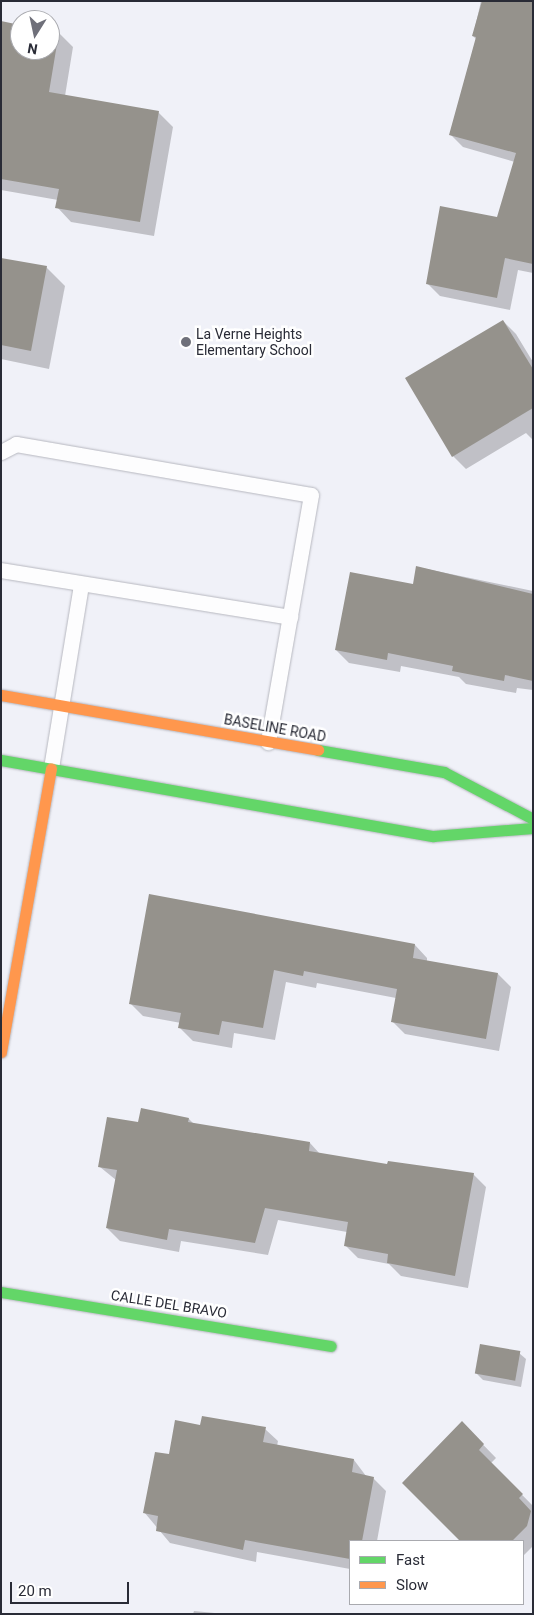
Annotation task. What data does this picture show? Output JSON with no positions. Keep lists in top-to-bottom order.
{
  "streets": {
    "main road": ["BASELINE ROAD", "CALLE DEL BRAVO"]
  },
  "places": ["La Verne Heights Elementary School"],
  "legend": ["Fast", "Slow"],
  "scale_bar": "20 m",
  "north": "bottom"
}
